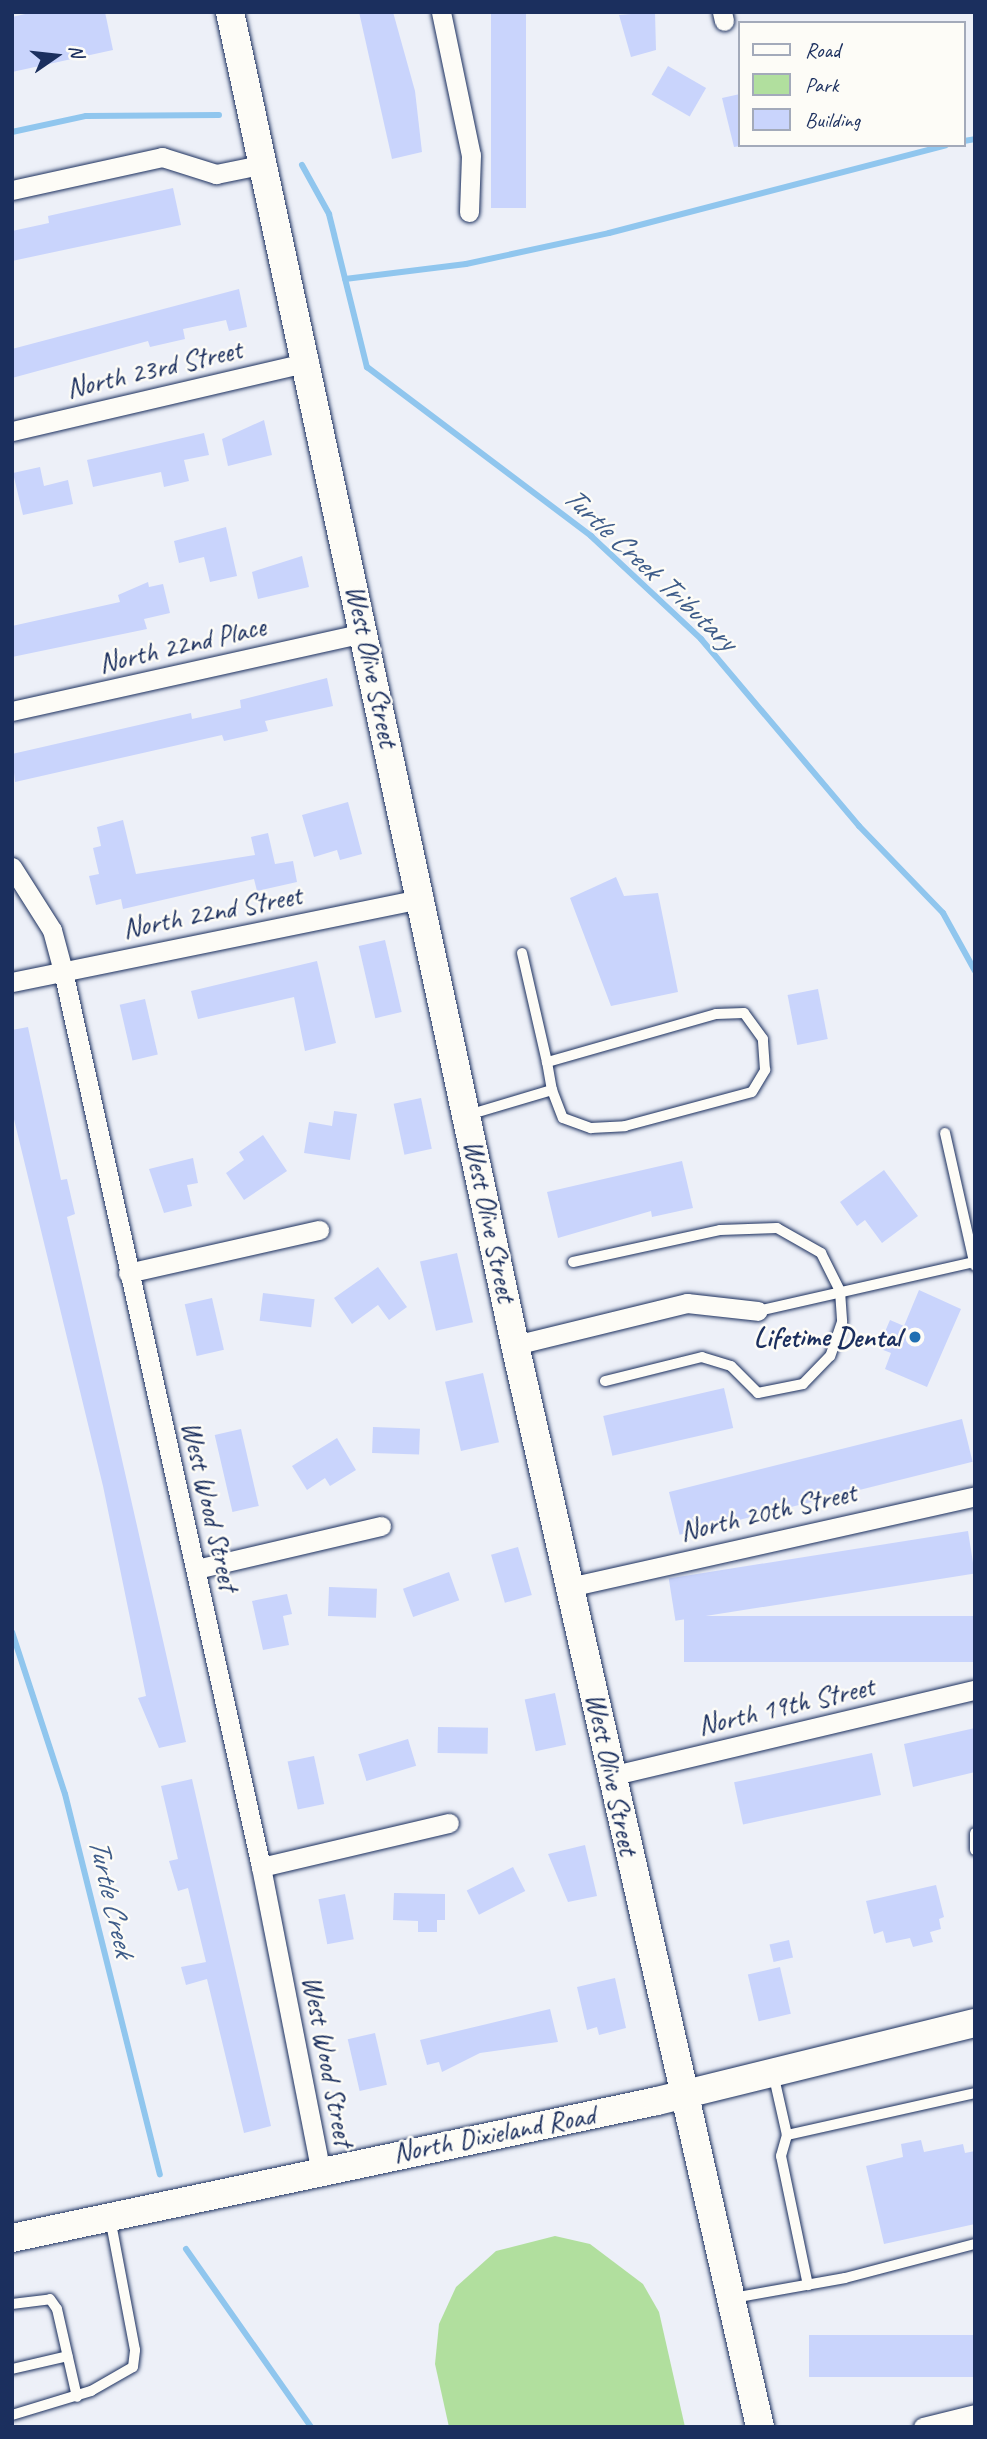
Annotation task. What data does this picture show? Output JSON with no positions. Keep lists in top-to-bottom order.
{
  "streets": {
    "main road": ["West Olive Street", "North Dixieland Road"],
    "street": [
      "North 23rd Street",
      "North 22nd Place",
      "North 22nd Street",
      "West Wood Street",
      "North 20th Street",
      "North 19th Street"
    ]
  },
  "crossings": [
    ["North 23rd Street", "West Olive Street"],
    ["North 22nd Place", "West Olive Street"],
    ["West Olive Street", "North 22nd Street"],
    ["West Olive Street", "North 20th Street"],
    ["West Olive Street", "North 19th Street"],
    ["West Olive Street", "North Dixieland Road"],
    ["North 22nd Street", "West Wood Street"],
    ["West Wood Street", "North Dixieland Road"]
  ],
  "water": ["Turtle Creek Tributary", "Turtle Creek"],
  "places": ["Lifetime Dental"],
  "legend": ["Road", "Park", "Building"],
  "north": "right"
}
